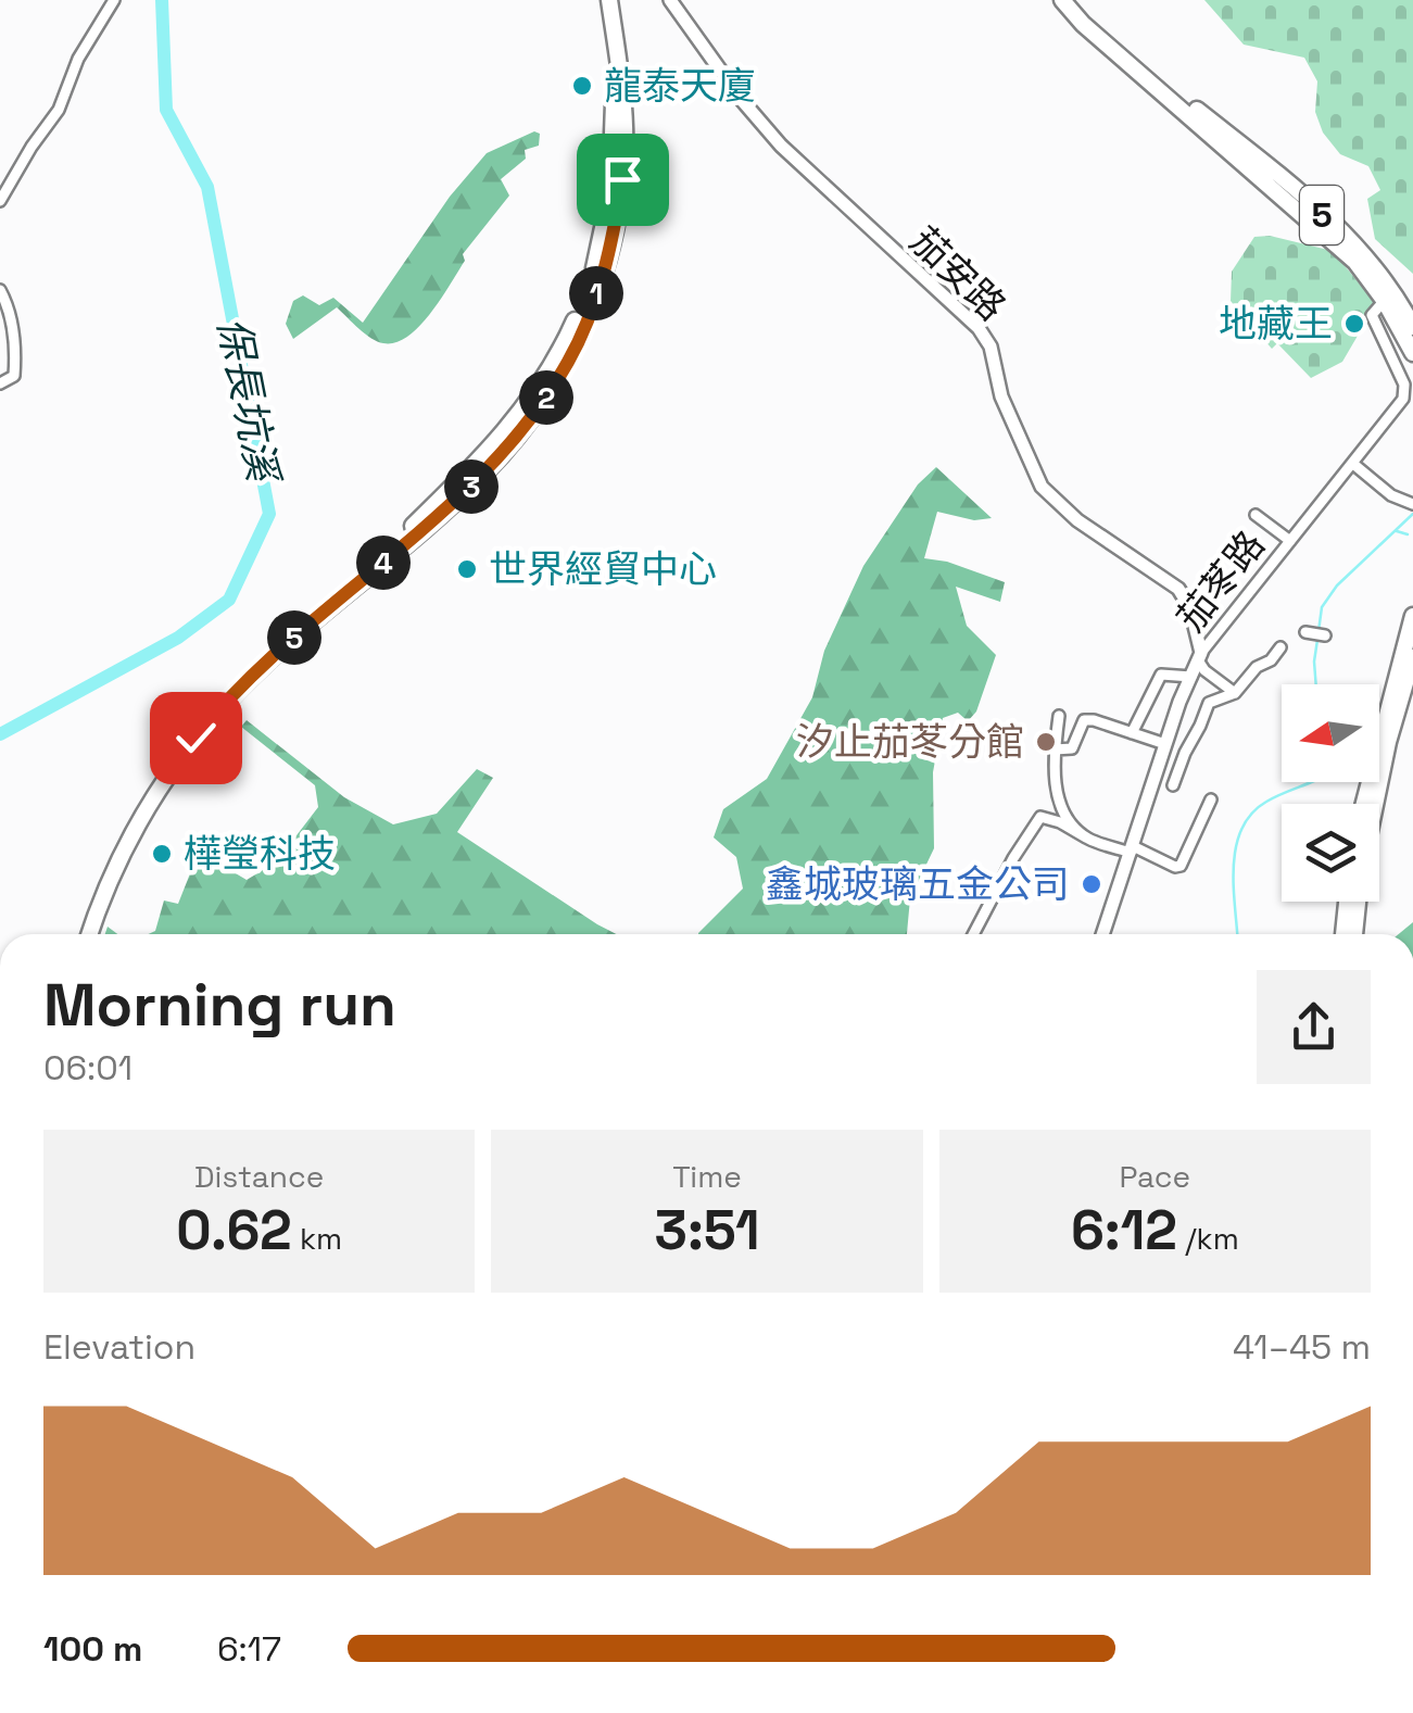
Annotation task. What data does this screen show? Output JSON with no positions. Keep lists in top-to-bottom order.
{
  "streets": {
    "main road": ["5"],
    "street": ["茄安路", "茄苳路"]
  },
  "crossings": [
    ["5", "茄苳路"],
    ["茄安路", "茄苳路"]
  ],
  "water": ["保長坑溪"],
  "places": [
    "龍泰天廈",
    "地藏王",
    "世界經貿中心",
    "汐止茄苳分館",
    "樺瑩科技",
    "鑫城玻璃五金公司"
  ],
  "north": "left",
  "page": {
    "pins": [
      "1",
      "2",
      "3",
      "4",
      "5"
    ],
    "heading": ["Morning run", "06:01"],
    "stats": [
      ["Distance", "0.62 km"],
      ["Time", "3:51"],
      ["Pace", "6:12 /km"]
    ],
    "chart": ["Elevation", "41–45 m"],
    "list": [
      {
        "name": "100 m",
        "note": "6:17"
      }
    ]
  }
}
